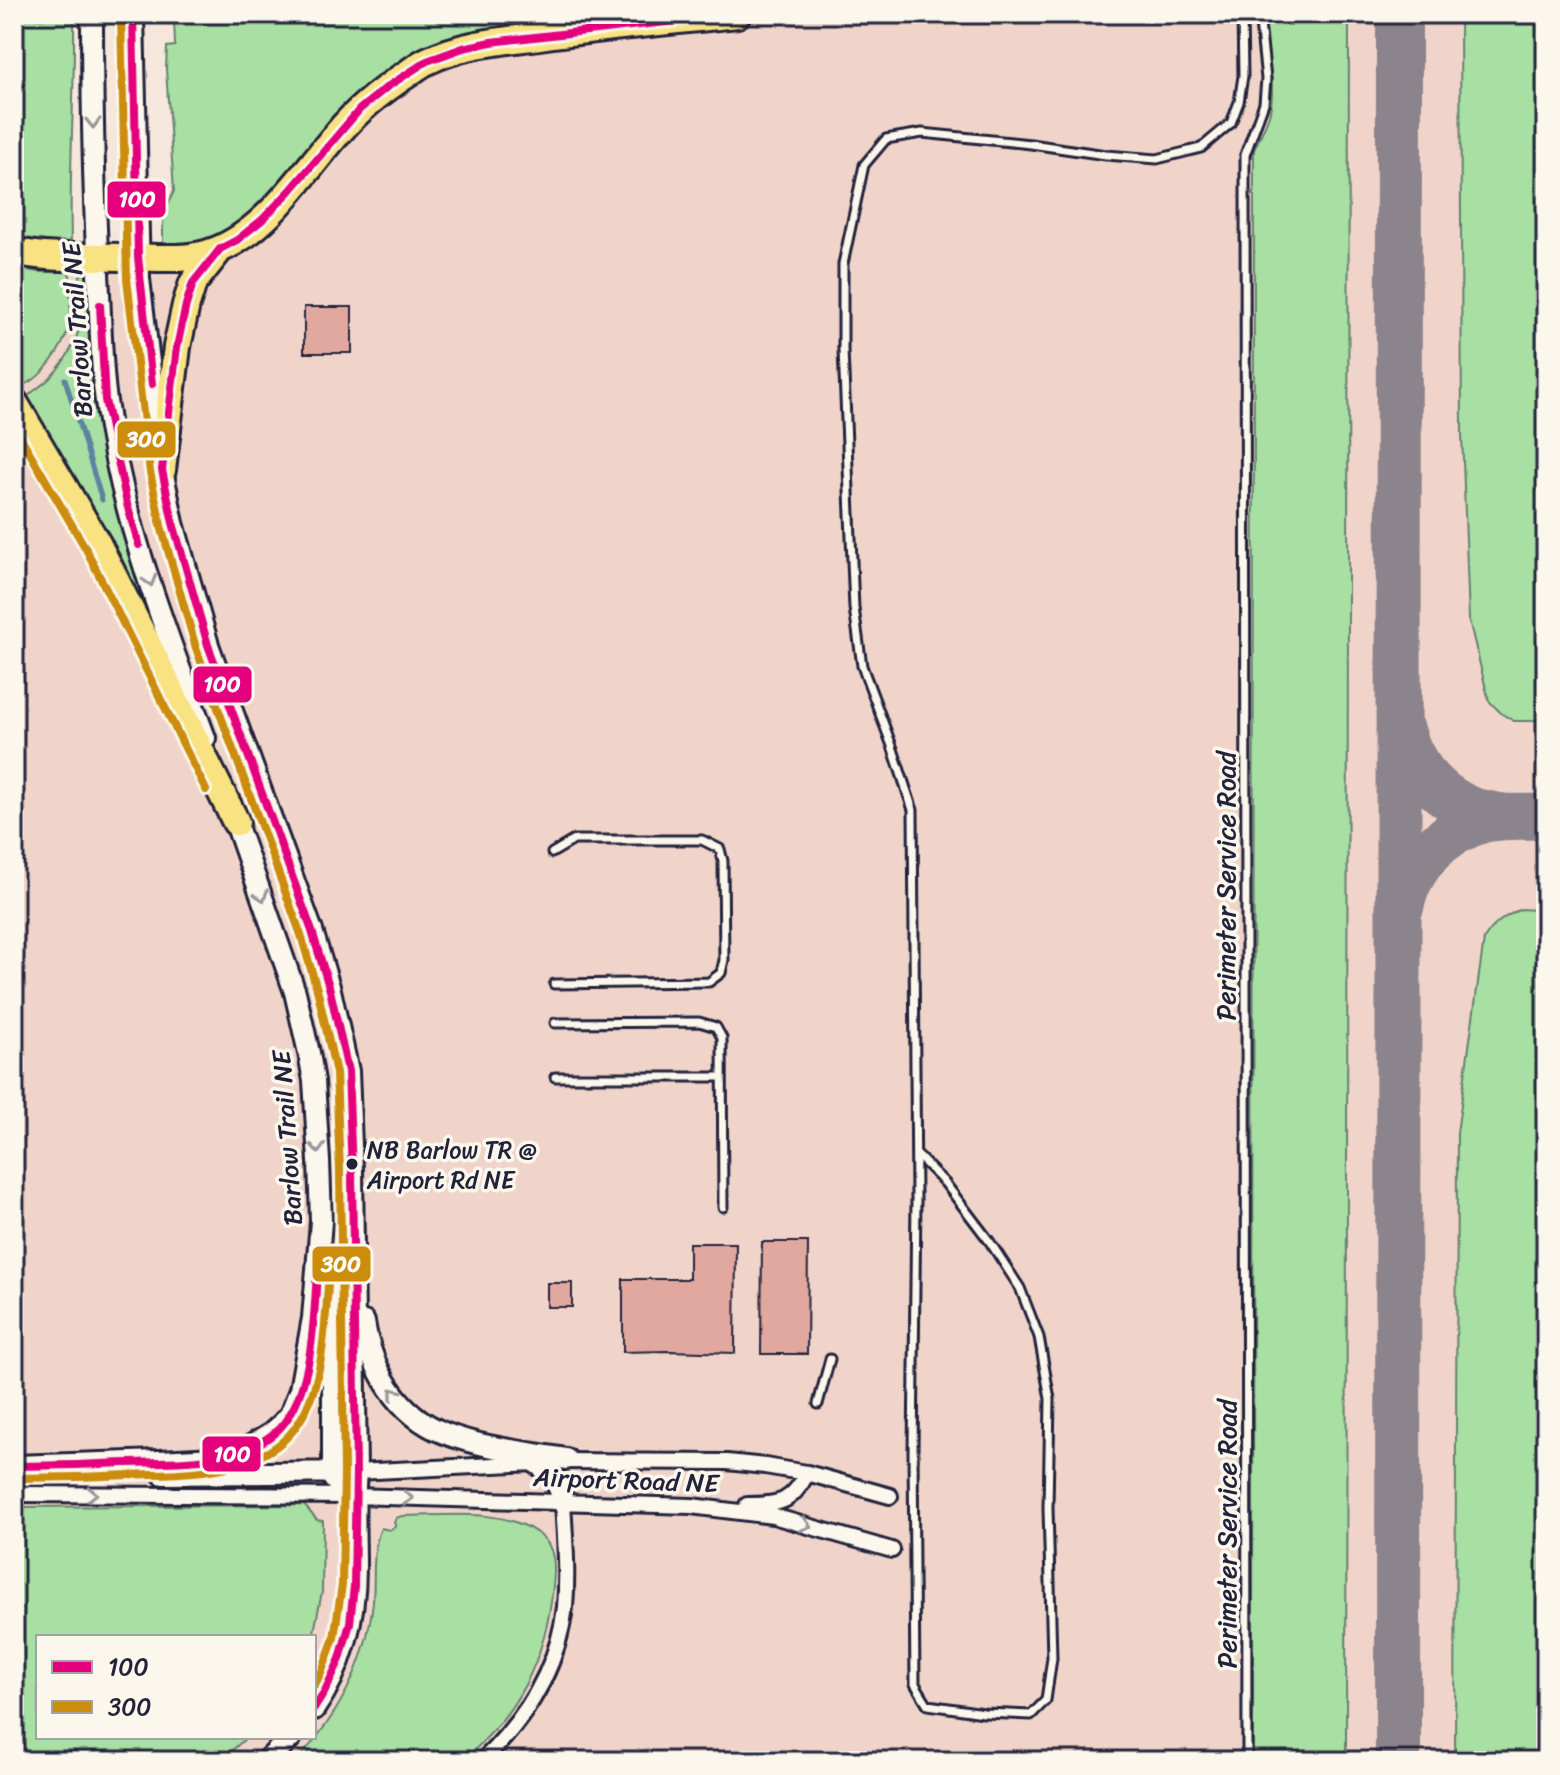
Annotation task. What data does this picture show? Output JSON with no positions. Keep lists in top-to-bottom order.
{
  "streets": {
    "main road": ["Barlow Trail NE"],
    "street": ["Airport Road NE"],
    "lane": ["Perimeter Service Road"]
  },
  "places": ["NB Barlow TR @ Airport Rd NE"],
  "lines": ["transit line 100", "transit line 300"],
  "legend": ["100", "300"]
}
